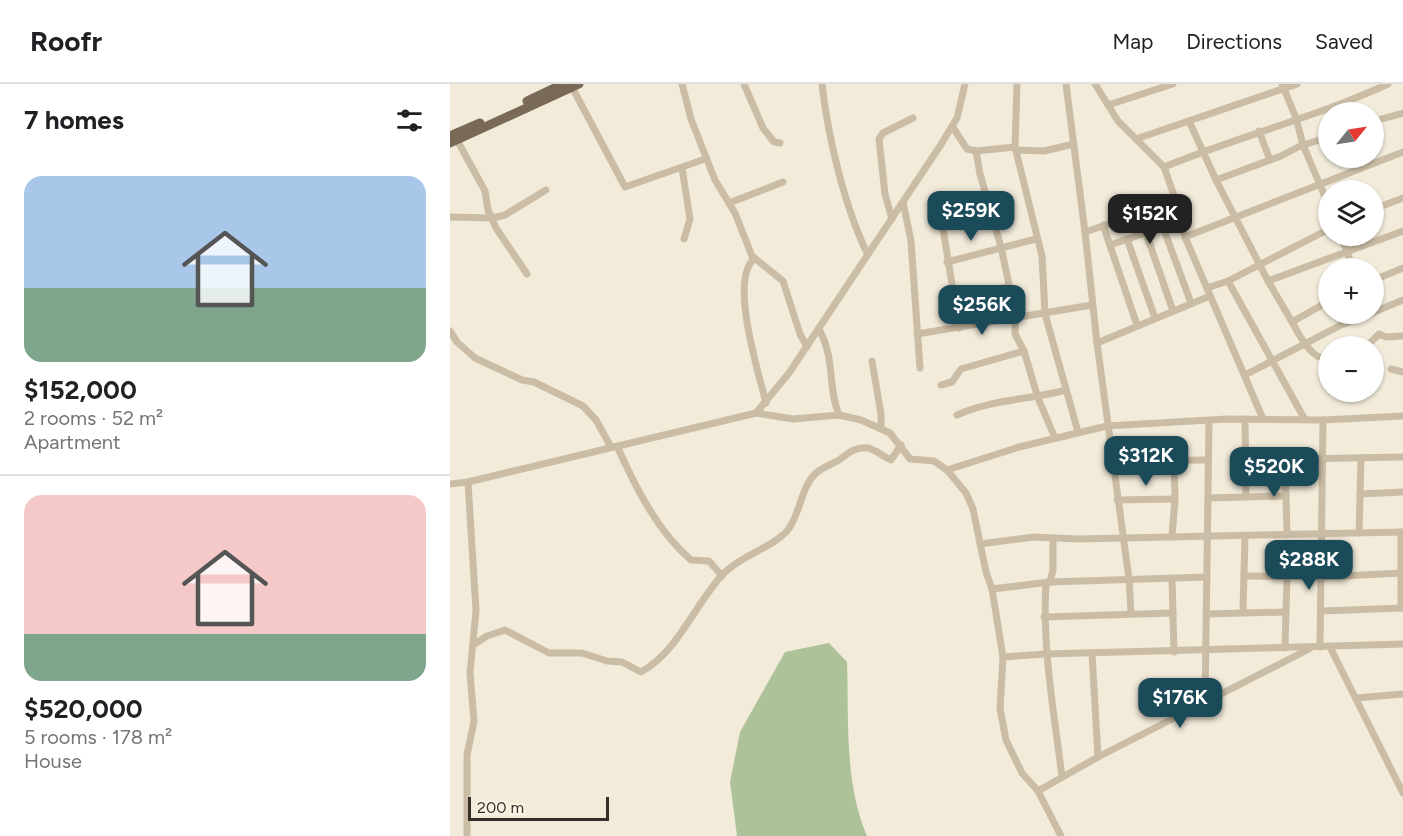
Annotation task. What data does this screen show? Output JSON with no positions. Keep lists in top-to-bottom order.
{
  "scale_bar": "200 m",
  "north": "top right",
  "page": {
    "header": "Roofr",
    "nav": ["Map", "Directions", "Saved"],
    "heading": "7 homes",
    "map_buttons": ["+", "−"],
    "list": [
      {
        "name": "$152,000",
        "note": "2 rooms · 52 m² · Apartment"
      },
      {
        "name": "$520,000",
        "note": "5 rooms · 178 m² · House"
      }
    ],
    "price": [
      "$259K",
      "$152K",
      "$256K",
      "$312K",
      "$520K",
      "$288K",
      "$176K"
    ],
    "scale": "200 m"
  }
}
